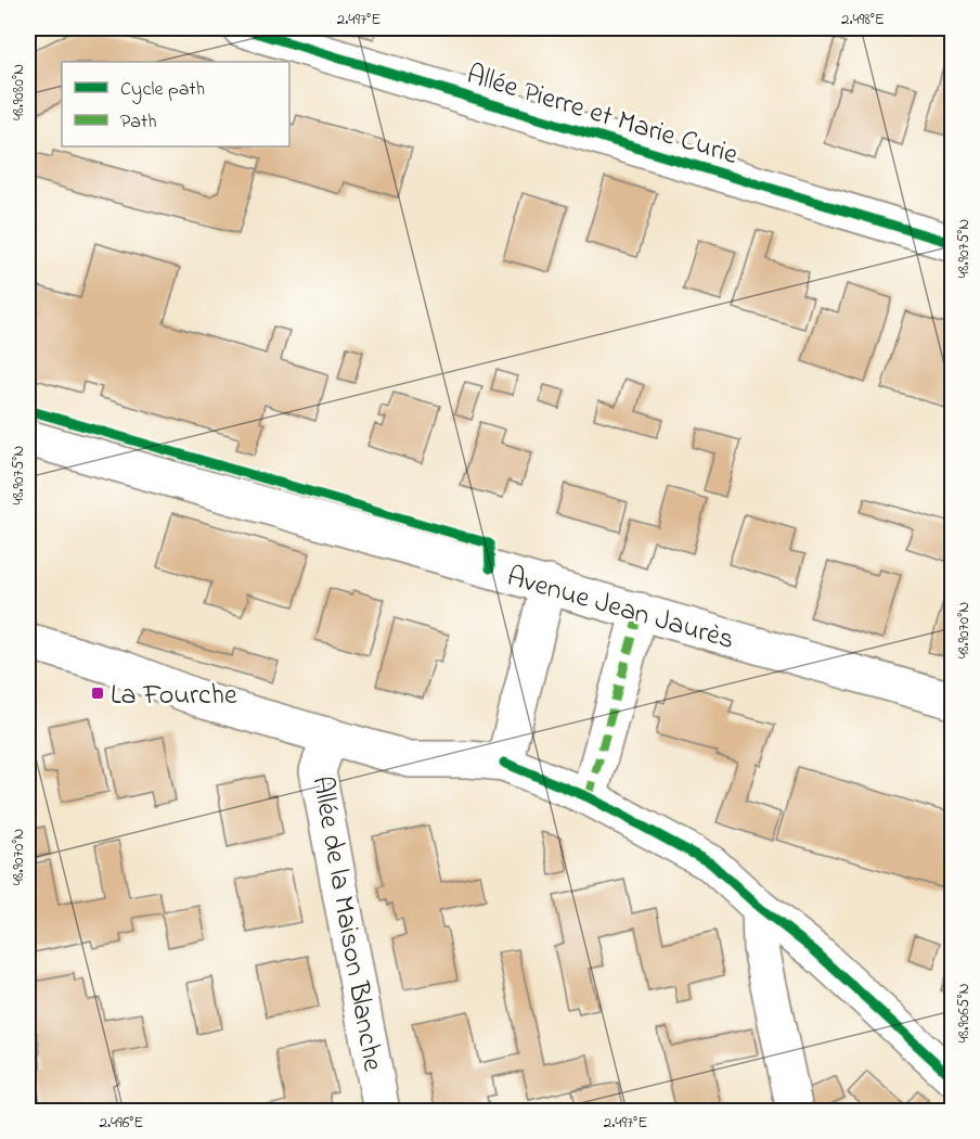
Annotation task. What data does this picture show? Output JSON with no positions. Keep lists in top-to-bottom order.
{
  "streets": {
    "street": ["Allée Pierre et Marie Curie", "Avenue Jean Jaurès", "Allée de la Maison Blanche"]
  },
  "places": {
    "transit": ["La Fourche"]
  },
  "legend": ["Cycle path", "Path"],
  "coordinates": [
    "2.497°E",
    "2.498°E",
    "48.9080°N",
    "48.9075°N",
    "48.9070°N",
    "48.9065°N",
    "2.496°E"
  ]
}
